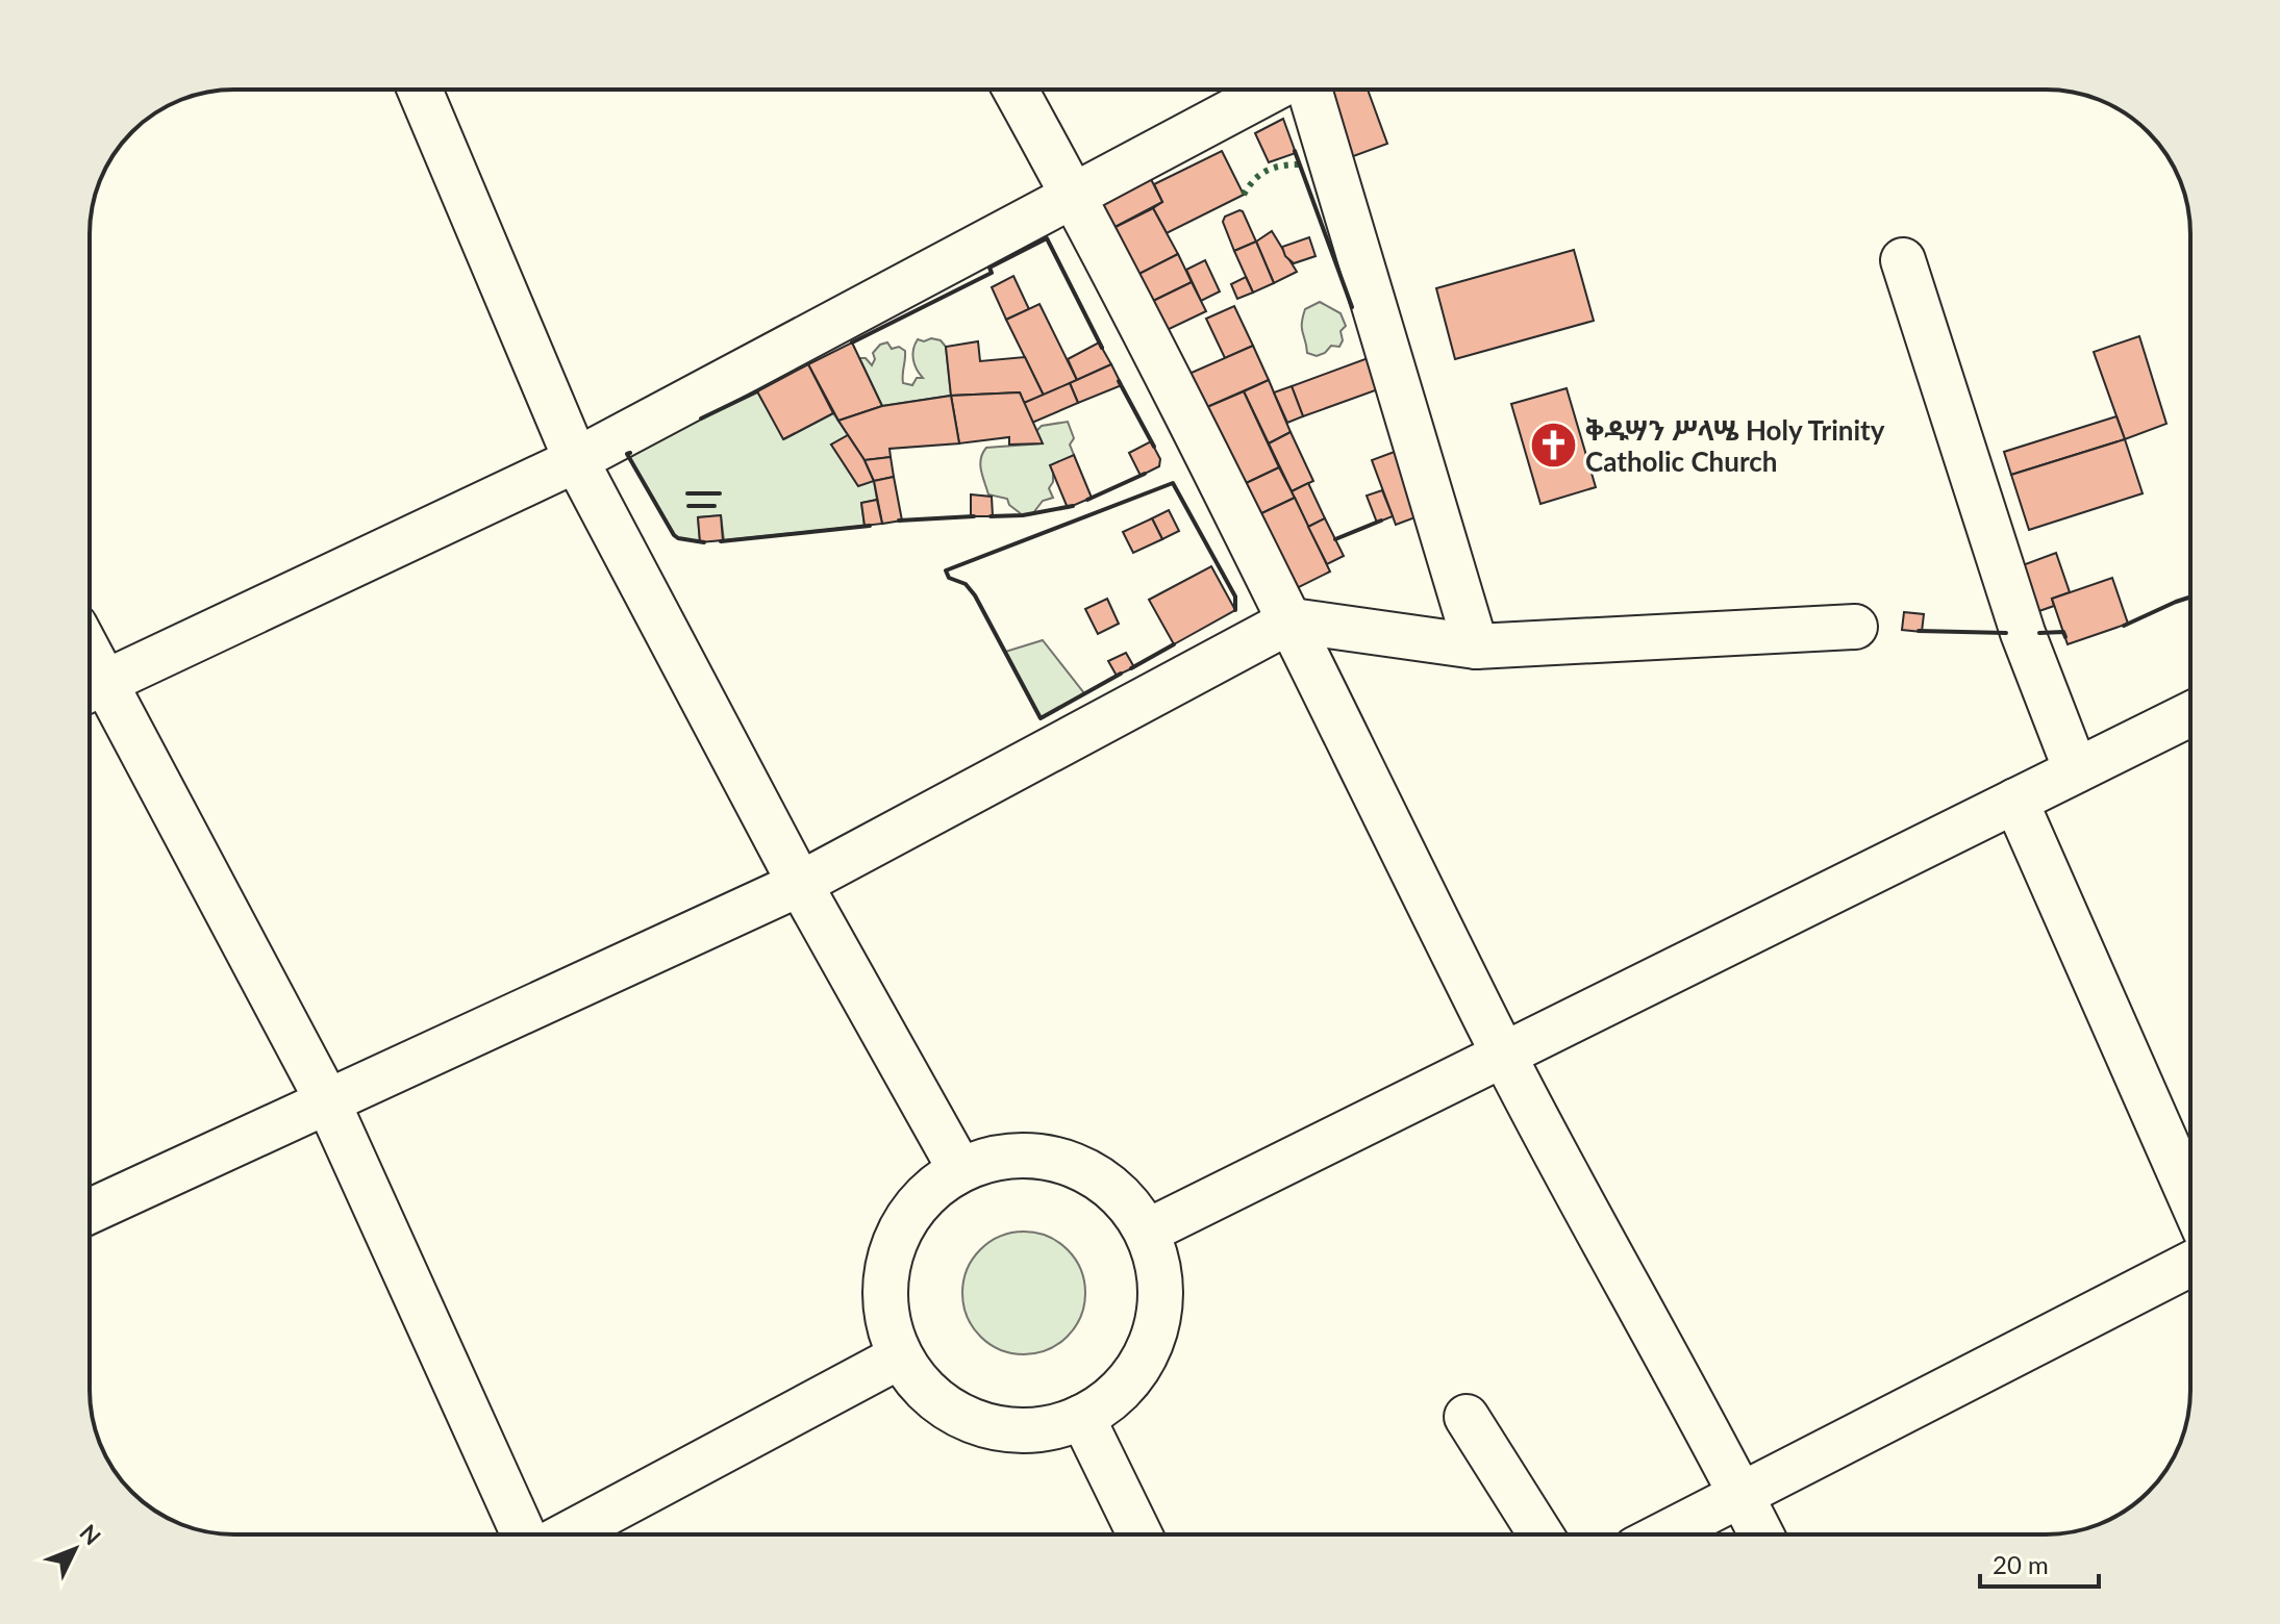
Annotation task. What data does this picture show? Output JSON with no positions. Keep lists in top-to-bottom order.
{
  "places": {
    "church": ["ቅዱሣን ሥላሤ Holy Trinity Catholic Church"]
  },
  "scale_bar": "20 m",
  "north": "top right"
}
